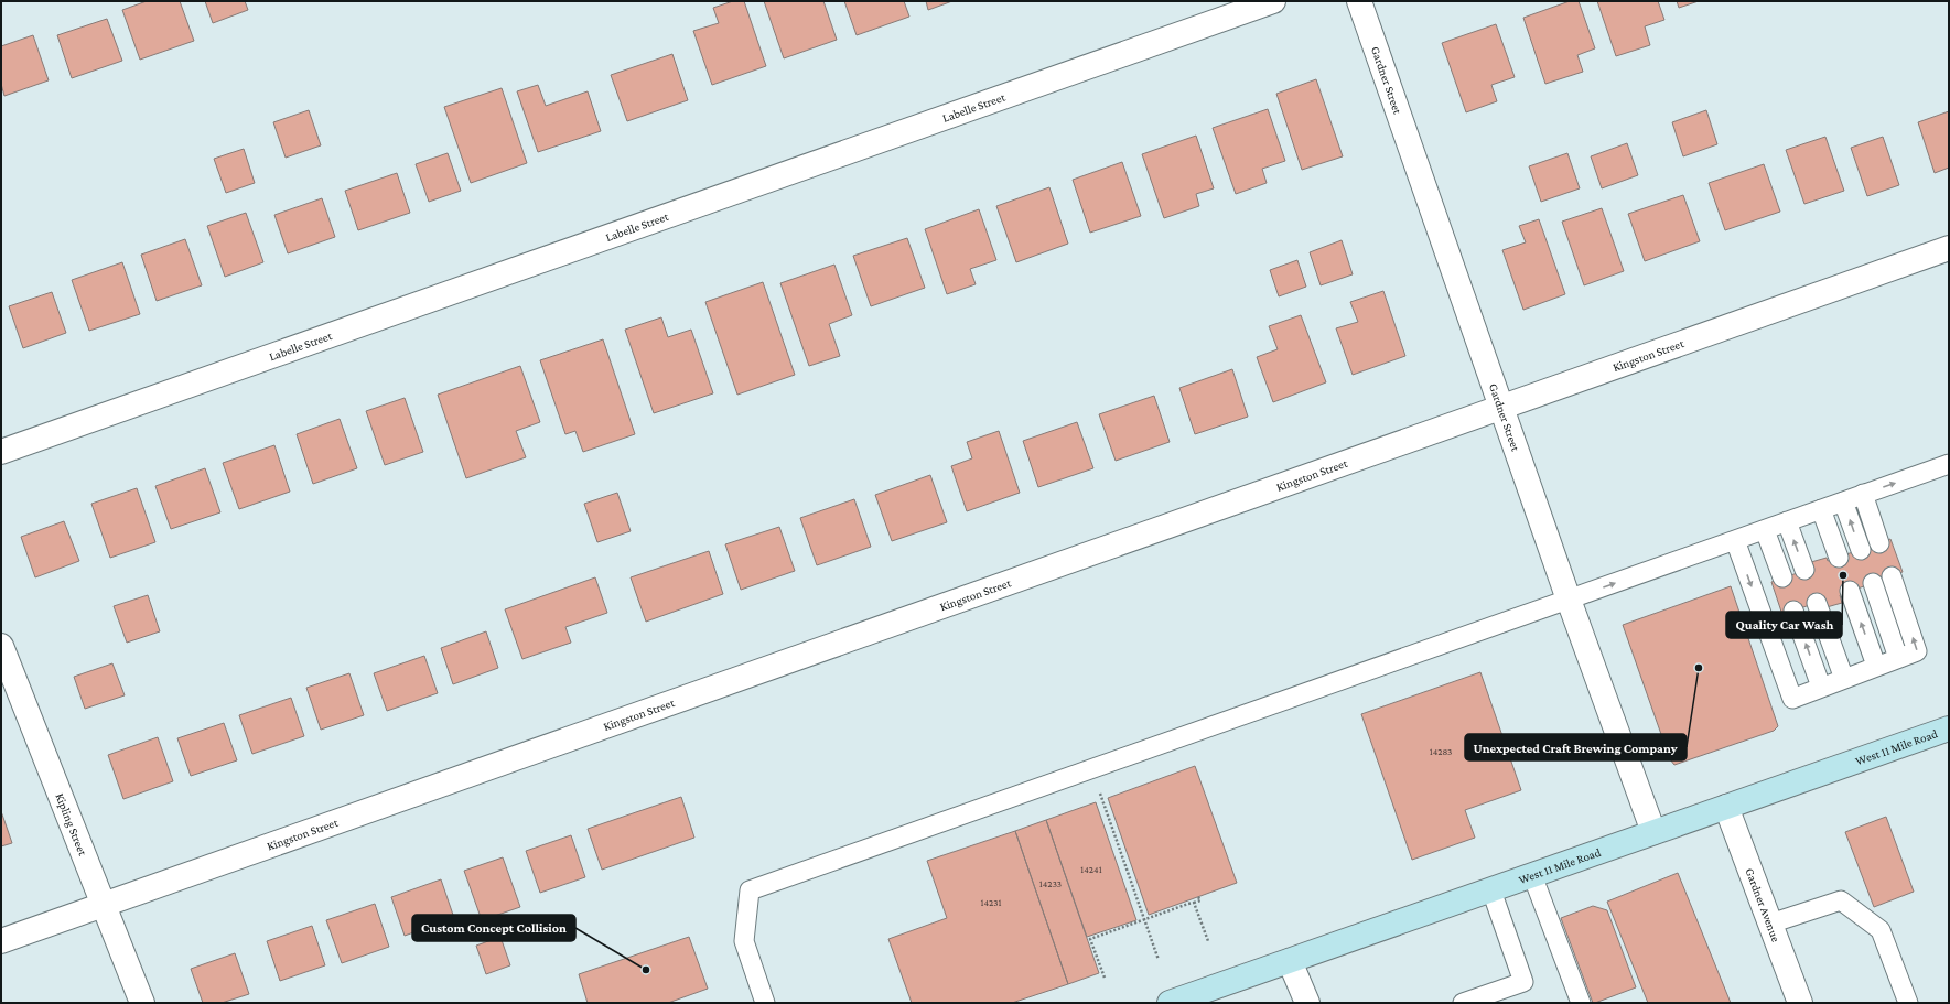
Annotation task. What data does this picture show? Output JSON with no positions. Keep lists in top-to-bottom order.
{
  "streets": {
    "main road": ["West 11 Mile Road"],
    "street": [
      "Gardner Street",
      "Labelle Street",
      "Kingston Street",
      "Kipling Street",
      "Gardner Avenue"
    ]
  },
  "crossings": [
    ["Gardner Street", "Kingston Street"],
    ["Gardner Street", "West 11 Mile Road"],
    ["Kingston Street", "Kipling Street"],
    ["West 11 Mile Road", "Gardner Avenue"]
  ],
  "places": ["Quality Car Wash", "Unexpected Craft Brewing Company", "Custom Concept Collision"],
  "house_numbers": [
    "14283",
    "14241",
    "14233",
    "14231"
  ]
}
